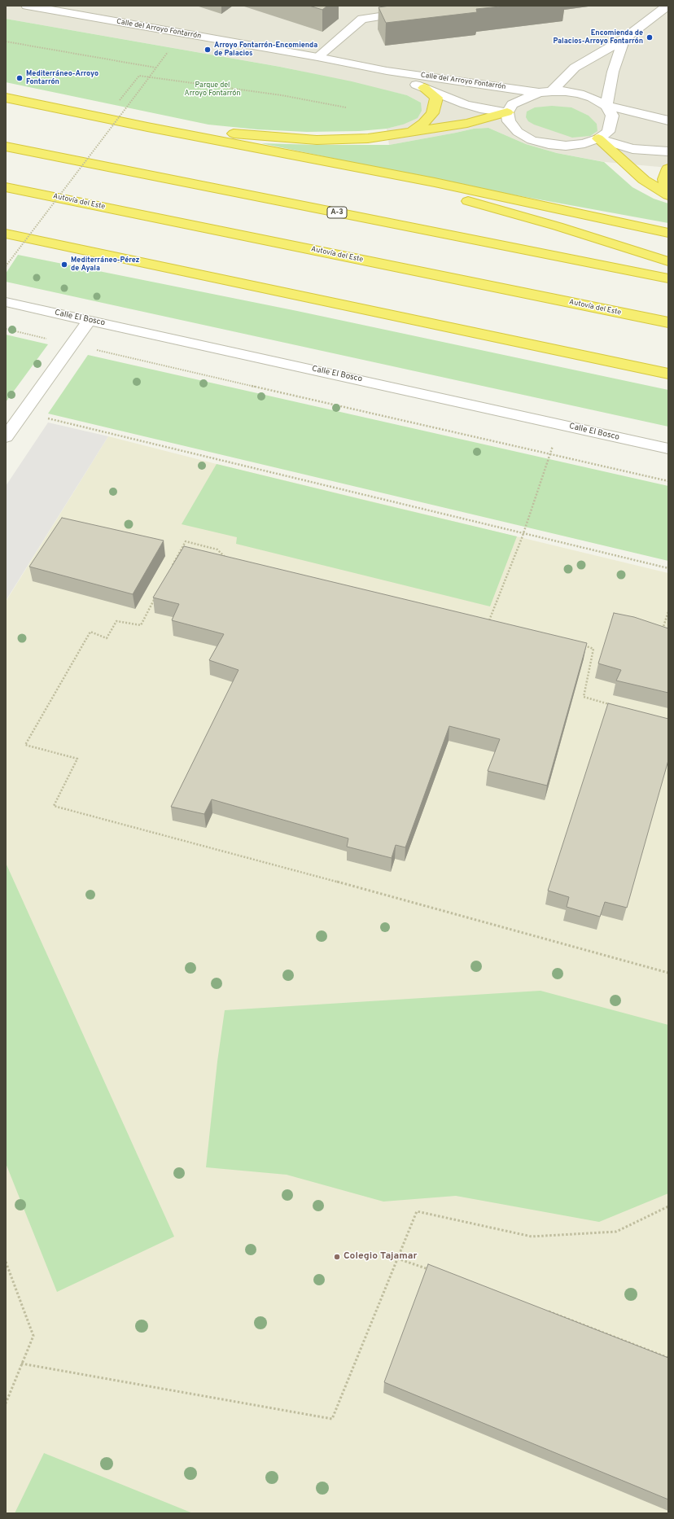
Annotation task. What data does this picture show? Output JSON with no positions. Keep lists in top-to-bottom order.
{
  "streets": {
    "highway": ["Autovía del Este", "A-3"],
    "street": ["Calle del Arroyo Fontarrón", "Calle El Bosco"]
  },
  "parks": ["Parque del Arroyo Fontarrón"],
  "places": [
    "Encomienda de Palacios-Arroyo Fontarrón",
    "Arroyo Fontarrón-Encomienda de Palacios",
    "Mediterráneo-Arroyo Fontarrón",
    "Mediterráneo-Pérez de Ayala",
    "Colegio Tajamar"
  ]
}
